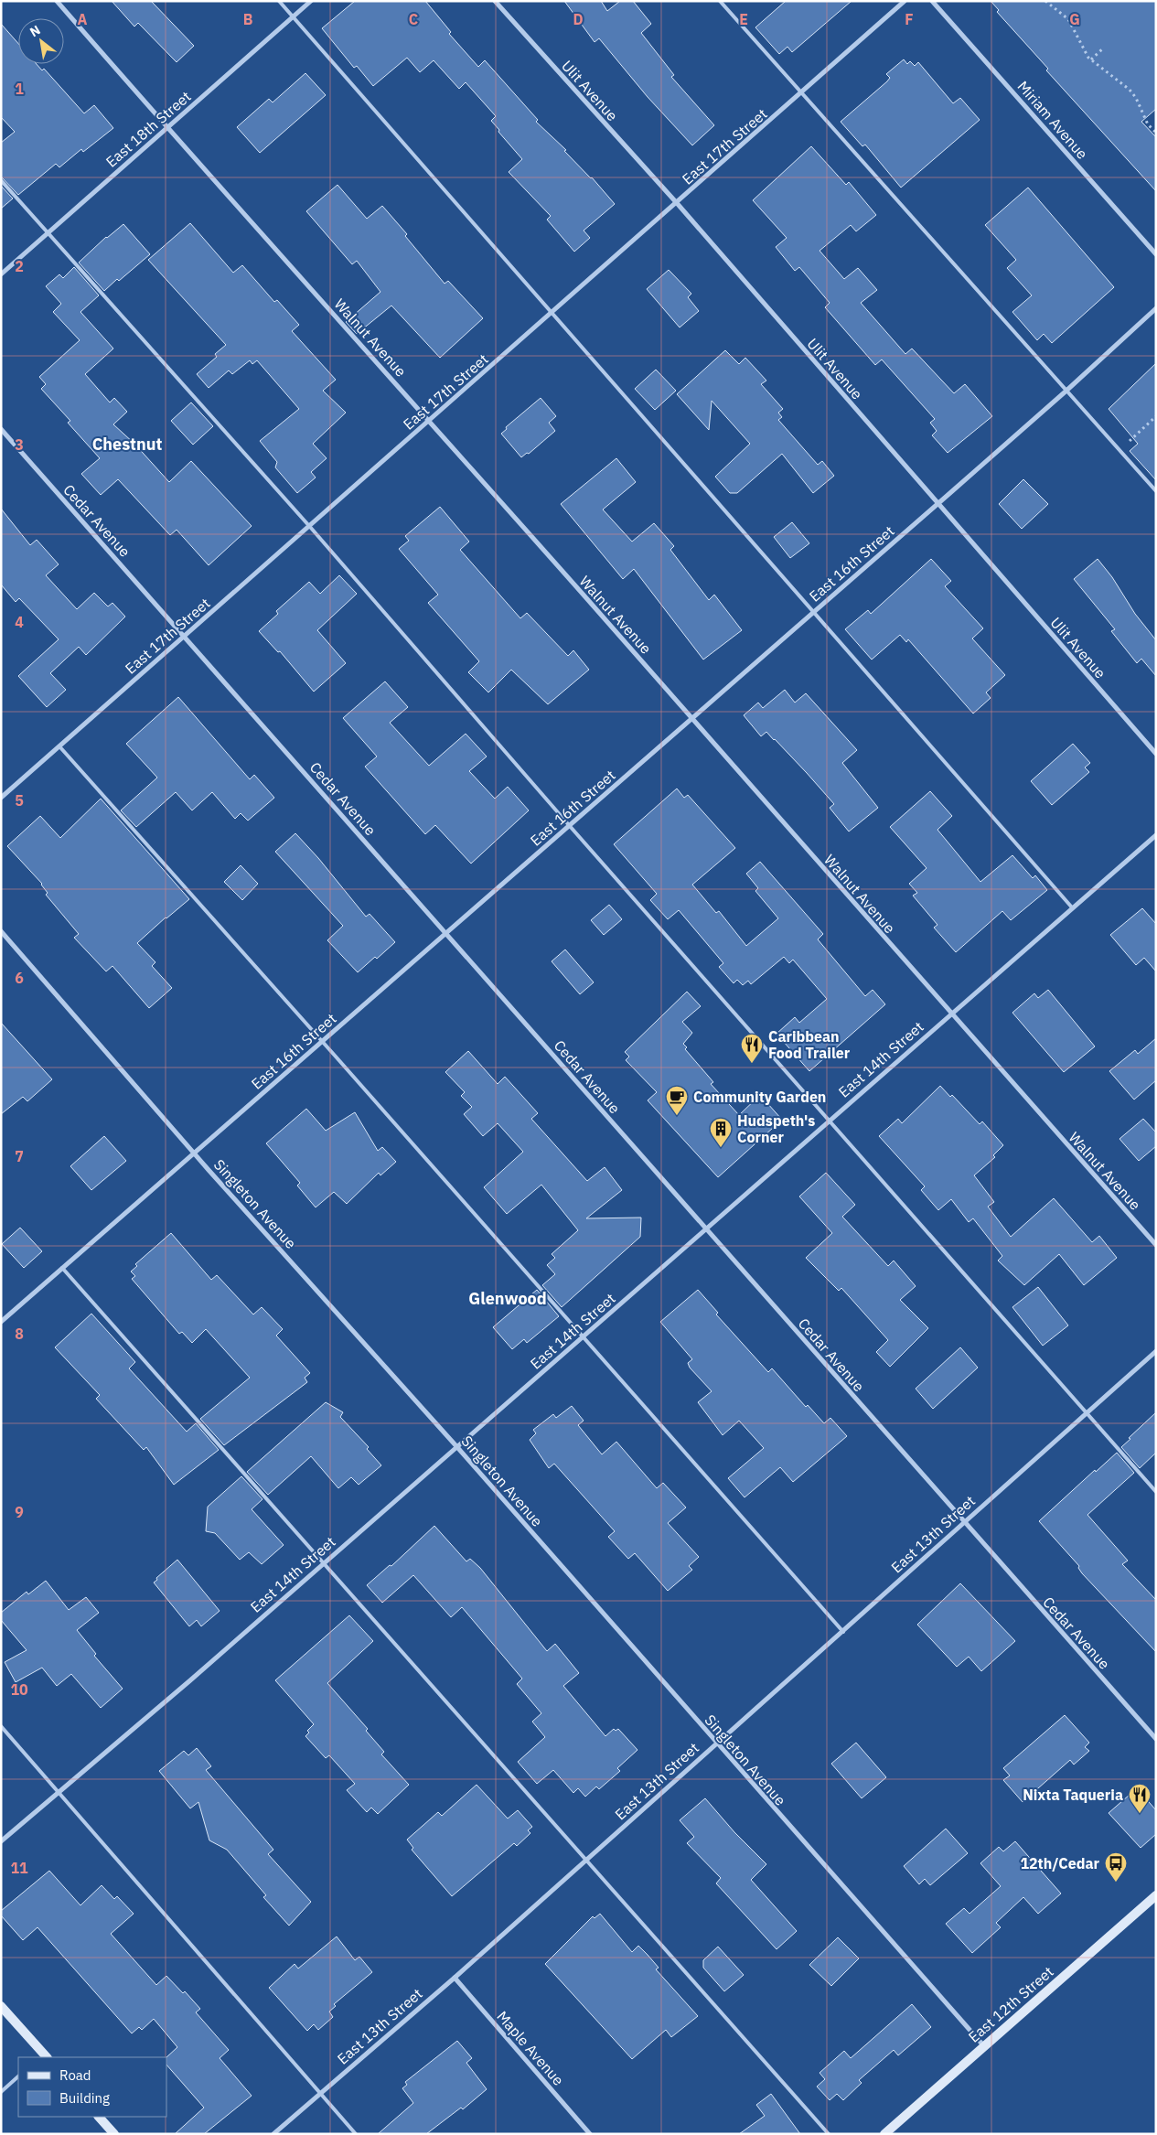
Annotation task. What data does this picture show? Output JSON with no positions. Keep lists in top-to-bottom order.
{
  "streets": {
    "street": [
      "Ulit Avenue",
      "Miriam Avenue",
      "East 18th Street",
      "East 17th Street",
      "Walnut Avenue",
      "Cedar Avenue",
      "East 16th Street",
      "East 14th Street",
      "Singleton Avenue",
      "East 13th Street",
      "East 12th Street",
      "Maple Avenue"
    ]
  },
  "crossings": [
    ["Ulit Avenue", "East 17th Street"],
    ["Ulit Avenue", "East 16th Street"],
    ["East 18th Street", "Walnut Avenue"],
    ["East 17th Street", "Walnut Avenue"],
    ["East 17th Street", "Cedar Avenue"],
    ["Walnut Avenue", "East 16th Street"],
    ["Walnut Avenue", "East 14th Street"],
    ["Cedar Avenue", "East 16th Street"],
    ["Cedar Avenue", "East 14th Street"],
    ["Cedar Avenue", "East 13th Street"],
    ["East 16th Street", "Singleton Avenue"],
    ["East 14th Street", "Singleton Avenue"],
    ["Singleton Avenue", "East 13th Street"],
    ["Singleton Avenue", "East 12th Street"],
    ["East 13th Street", "Maple Avenue"]
  ],
  "districts": ["Chestnut", "Glenwood"],
  "places": {
    "restaurant": ["Caribbean Food Trailer", "Nixta Taqueria"],
    "cafe": ["Community Garden"],
    "building": ["Hudspeth's Corner"],
    "bus stop": ["12th/Cedar"]
  },
  "legend": ["Road", "Building"],
  "north": "top left",
  "grid": {
    "columns": [
      "A",
      "B",
      "C",
      "D",
      "E",
      "F",
      "G"
    ],
    "rows": [
      "1",
      "2",
      "3",
      "4",
      "5",
      "6",
      "7",
      "8",
      "9",
      "10",
      "11"
    ]
  }
}
